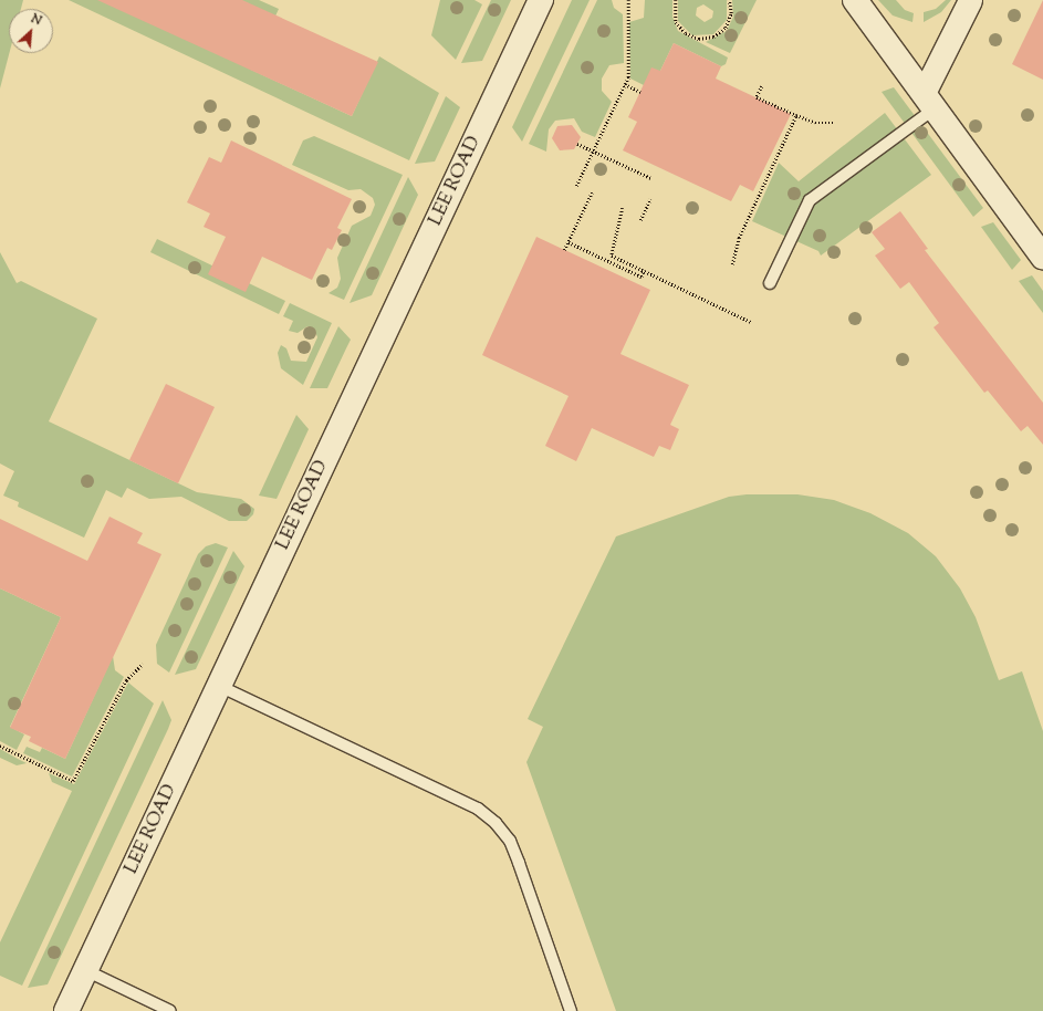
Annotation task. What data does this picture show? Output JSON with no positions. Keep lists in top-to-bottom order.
{
  "streets": {
    "main road": ["LEE ROAD"]
  },
  "north": "top right"
}
